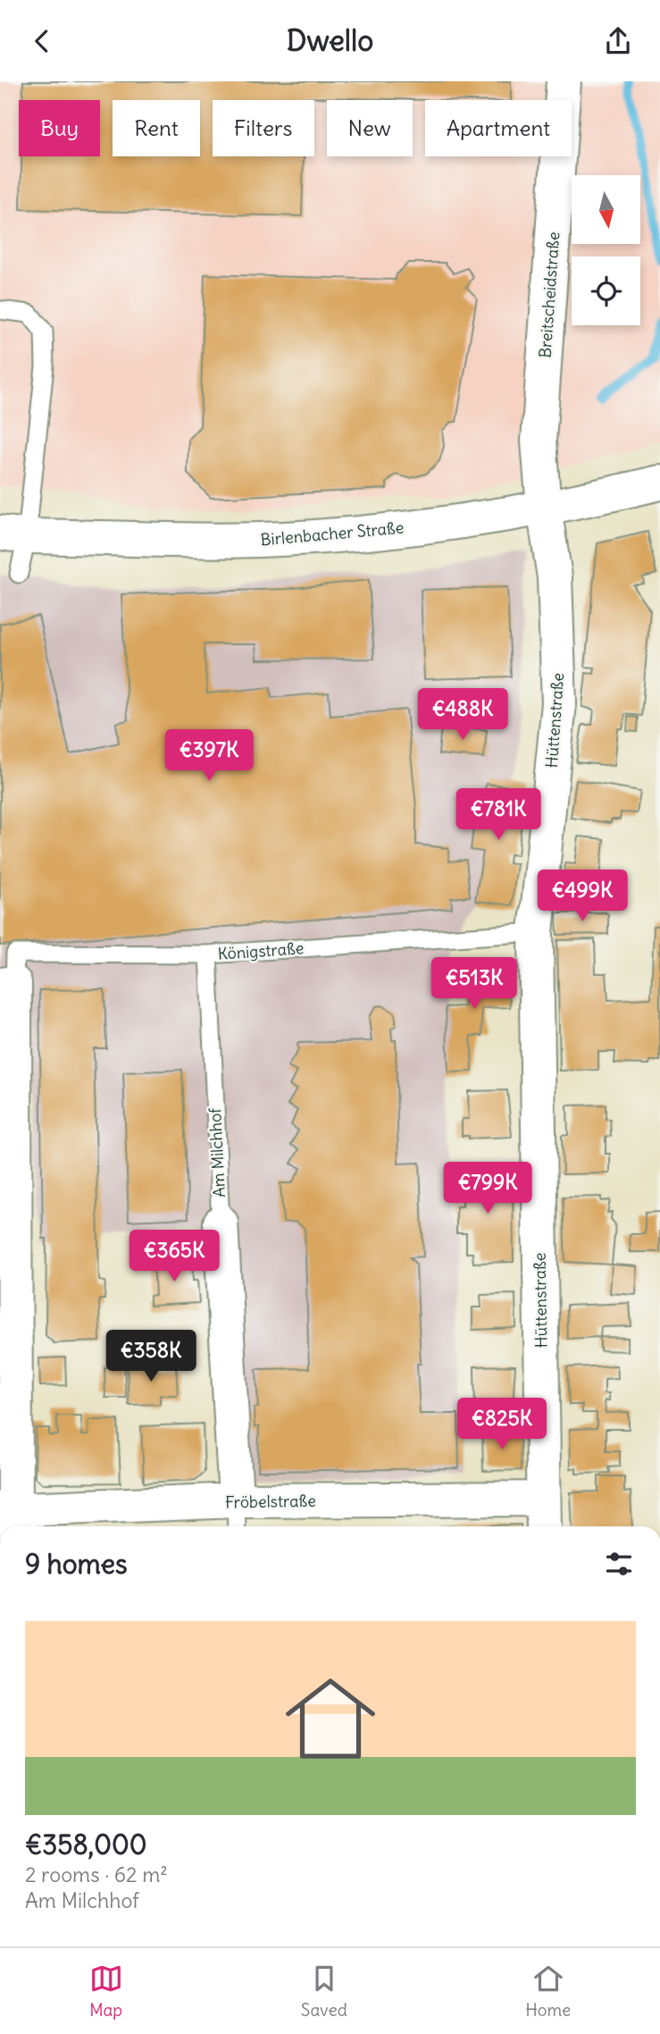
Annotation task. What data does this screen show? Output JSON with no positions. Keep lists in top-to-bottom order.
{
  "streets": {
    "street": [
      "Breitscheidstraße",
      "Birlenbacher Straße",
      "Hüttenstraße",
      "Königstraße",
      "Am Milchhof",
      "Fröbelstraße"
    ]
  },
  "crossings": [
    ["Breitscheidstraße", "Birlenbacher Straße"],
    ["Breitscheidstraße", "Hüttenstraße"],
    ["Birlenbacher Straße", "Hüttenstraße"],
    ["Hüttenstraße", "Königstraße"],
    ["Hüttenstraße", "Fröbelstraße"],
    ["Königstraße", "Am Milchhof"],
    ["Königstraße", "Fröbelstraße"],
    ["Am Milchhof", "Fröbelstraße"]
  ],
  "north": "bottom",
  "page": {
    "header": "Dwello",
    "chip": [
      "Buy",
      "Rent",
      "Filters",
      "New",
      "Apartment"
    ],
    "price": [
      "€488K",
      "€397K",
      "€781K",
      "€499K",
      "€513K",
      "€799K",
      "€365K",
      "€358K",
      "€825K"
    ],
    "heading": "9 homes",
    "list": [
      {
        "name": "€358,000",
        "note": "2 rooms · 62 m² · Am Milchhof"
      }
    ],
    "tabs": ["Map", "Saved", "Home"]
  }
}
